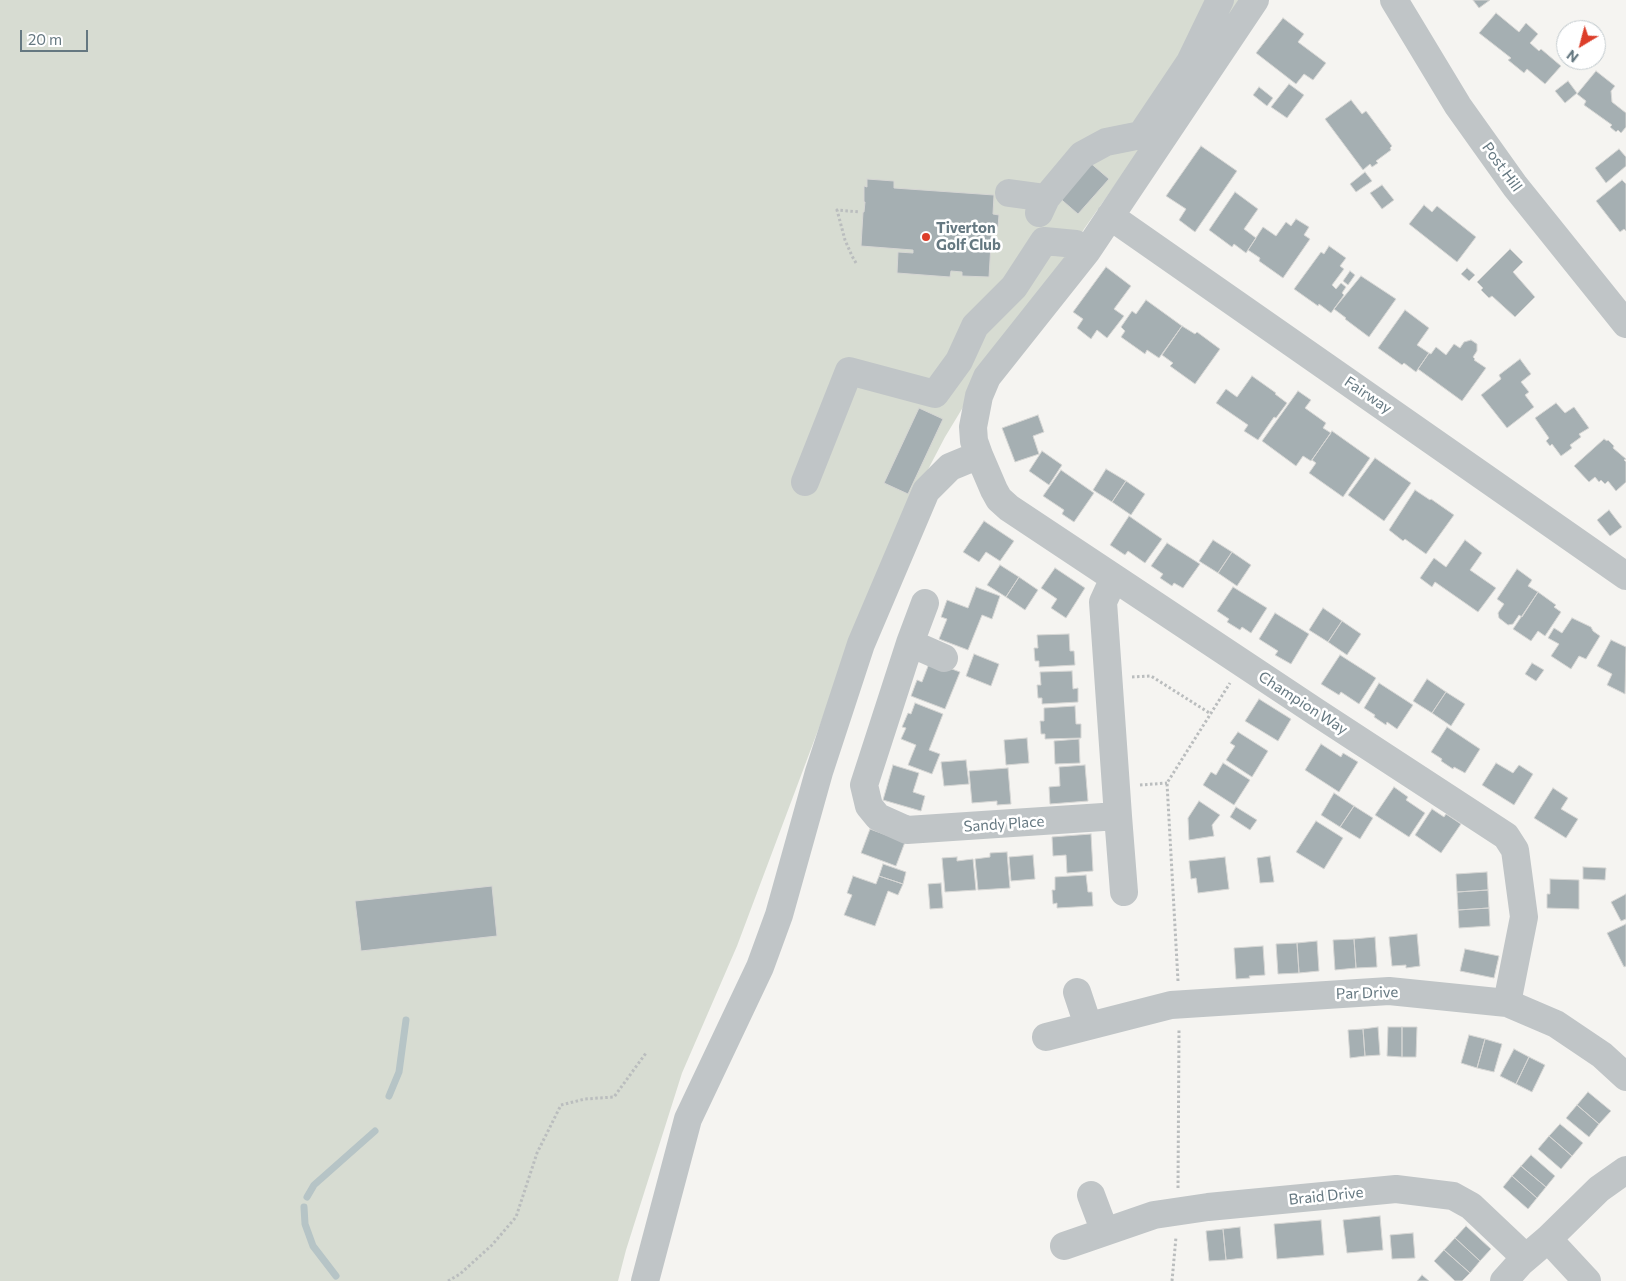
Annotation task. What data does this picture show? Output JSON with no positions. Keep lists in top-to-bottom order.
{
  "streets": {
    "street": [
      "Post Hill",
      "Fairway",
      "Champion Way",
      "Sandy Place",
      "Par Drive",
      "Braid Drive"
    ]
  },
  "crossings": [
    ["Fairway", "Champion Way"],
    ["Champion Way", "Par Drive"]
  ],
  "places": ["Tiverton Golf Club"],
  "scale_bar": "20 m",
  "north": "bottom left"
}
